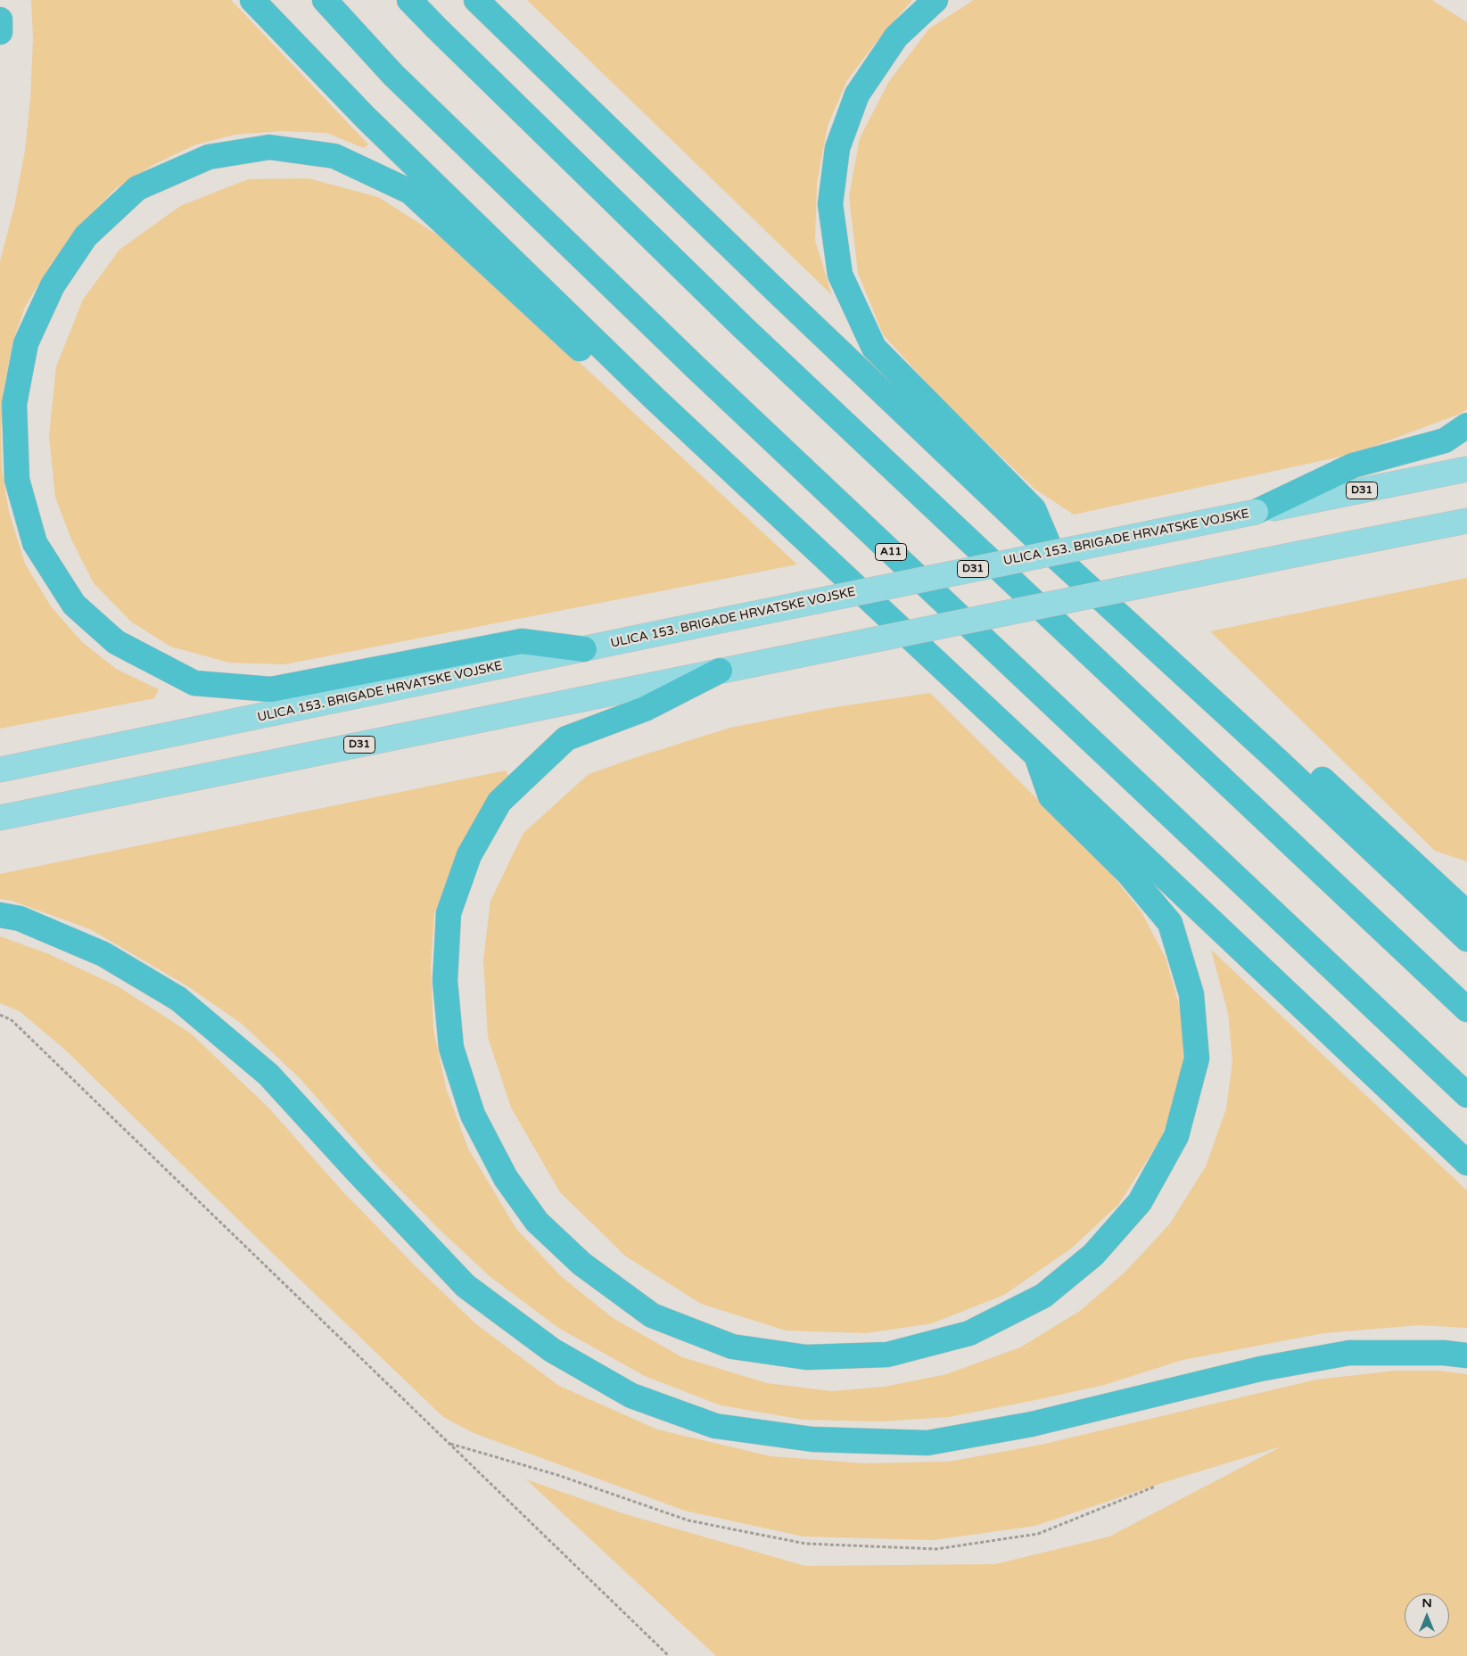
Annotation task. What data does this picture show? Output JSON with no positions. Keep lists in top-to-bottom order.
{
  "streets": {
    "highway": ["A11"],
    "main road": ["D31", "ULICA 153. BRIGADE HRVATSKE VOJSKE"]
  },
  "north": "top"
}
